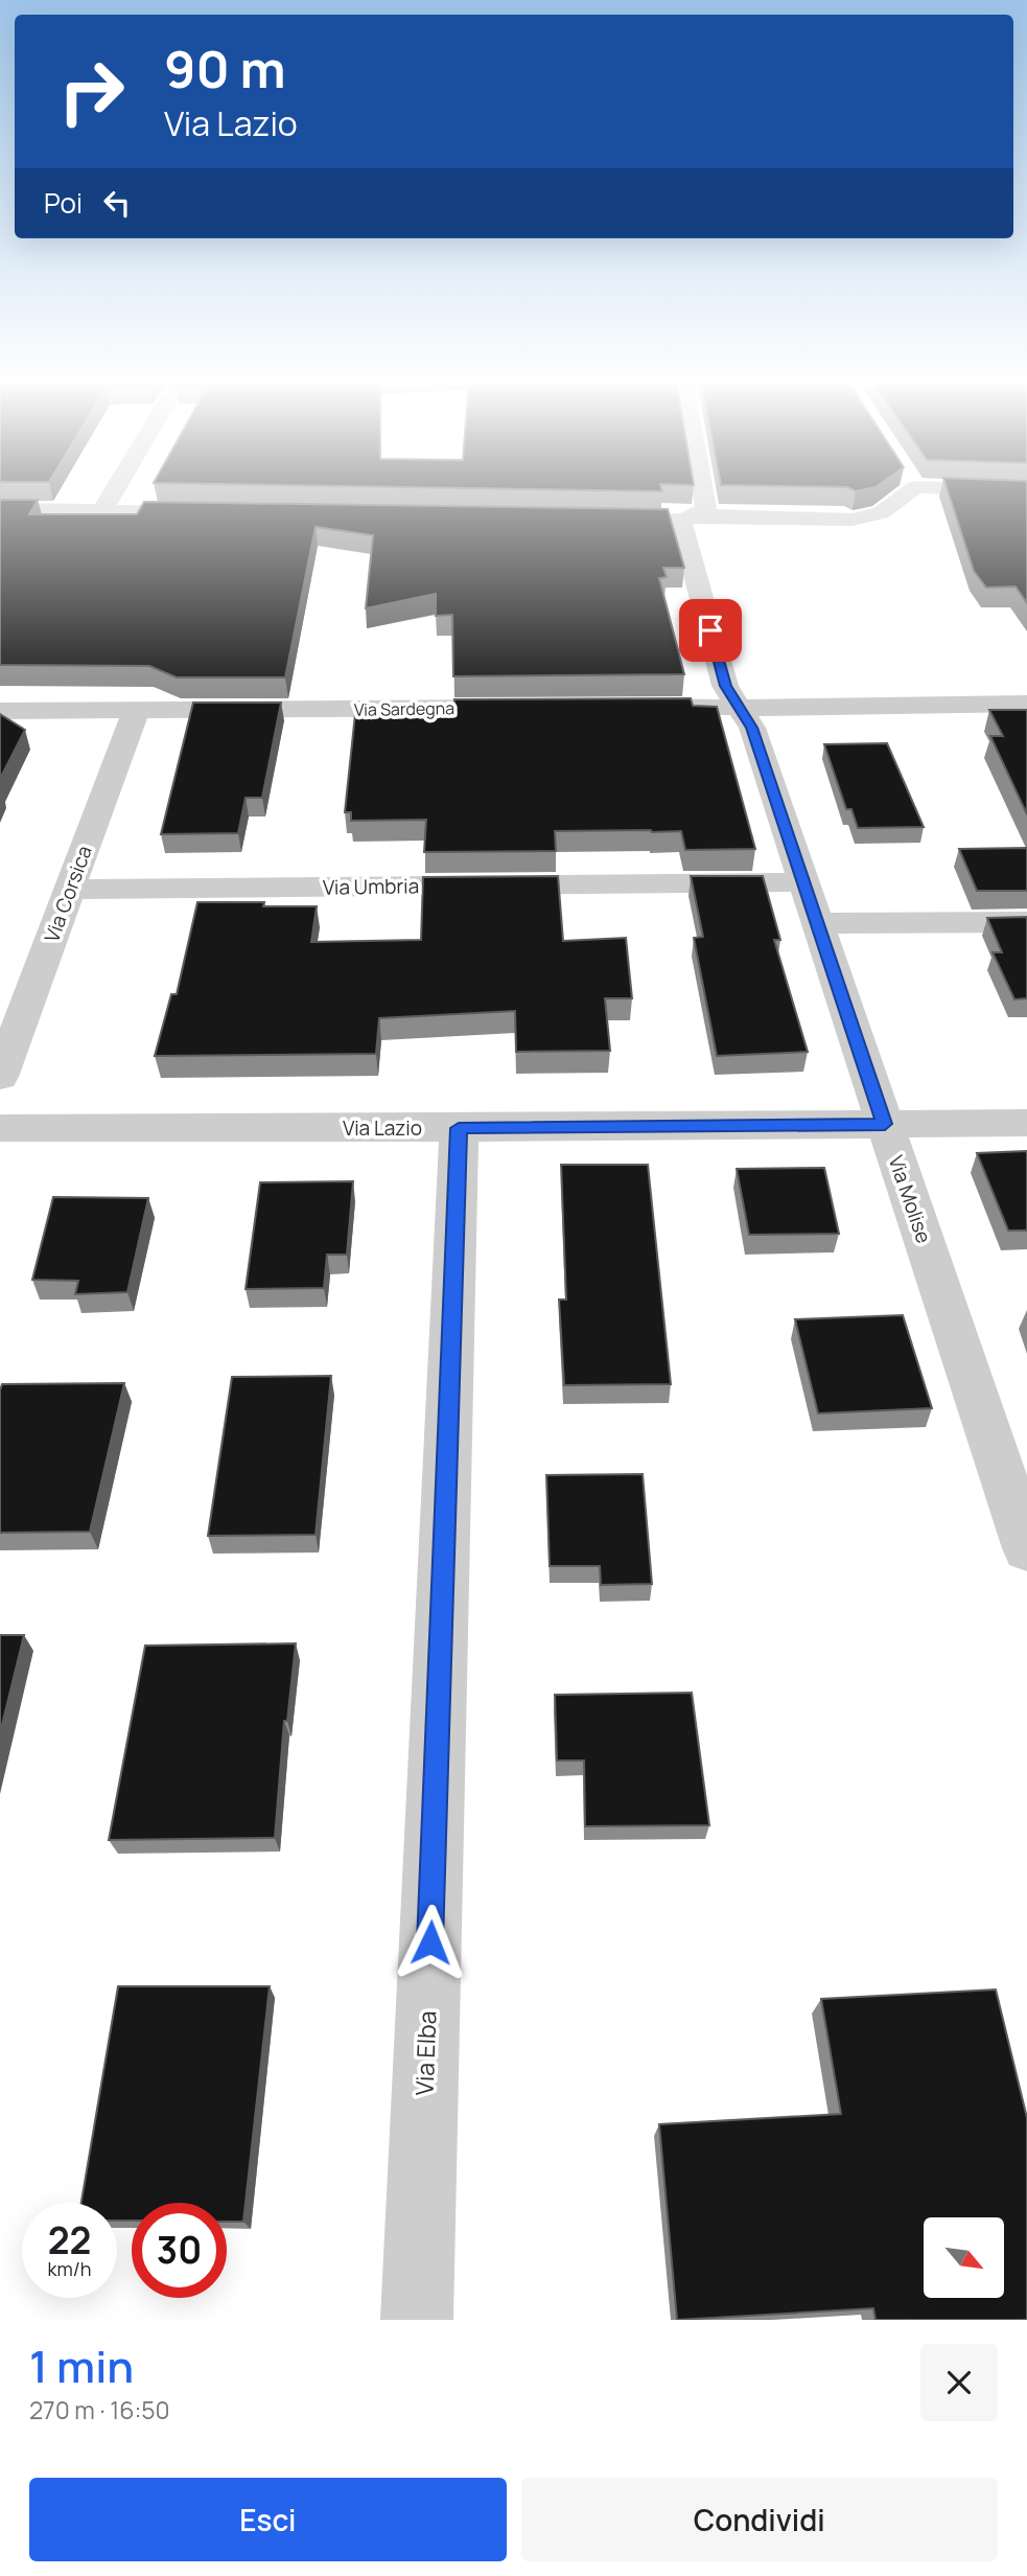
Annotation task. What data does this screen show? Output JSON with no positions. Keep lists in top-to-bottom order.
{
  "streets": {
    "street": [
      "Via Sardegna",
      "Via Umbria",
      "Via Corsica",
      "Via Lazio",
      "Via Molise",
      "Via Elba"
    ]
  },
  "crossings": [
    ["Via Sardegna", "Via Corsica"],
    ["Via Umbria", "Via Corsica"],
    ["Via Umbria", "Via Molise"],
    ["Via Lazio", "Via Molise"],
    ["Via Lazio", "Via Elba"]
  ],
  "north": "bottom right",
  "page": {
    "turn": ["90 m", "Via Lazio"],
    "then": "Poi",
    "speed": "22 km/h",
    "limit": "30",
    "heading": ["1 min", "270 m · 16:50"],
    "buttons": ["Esci", "Condividi"]
  }
}
